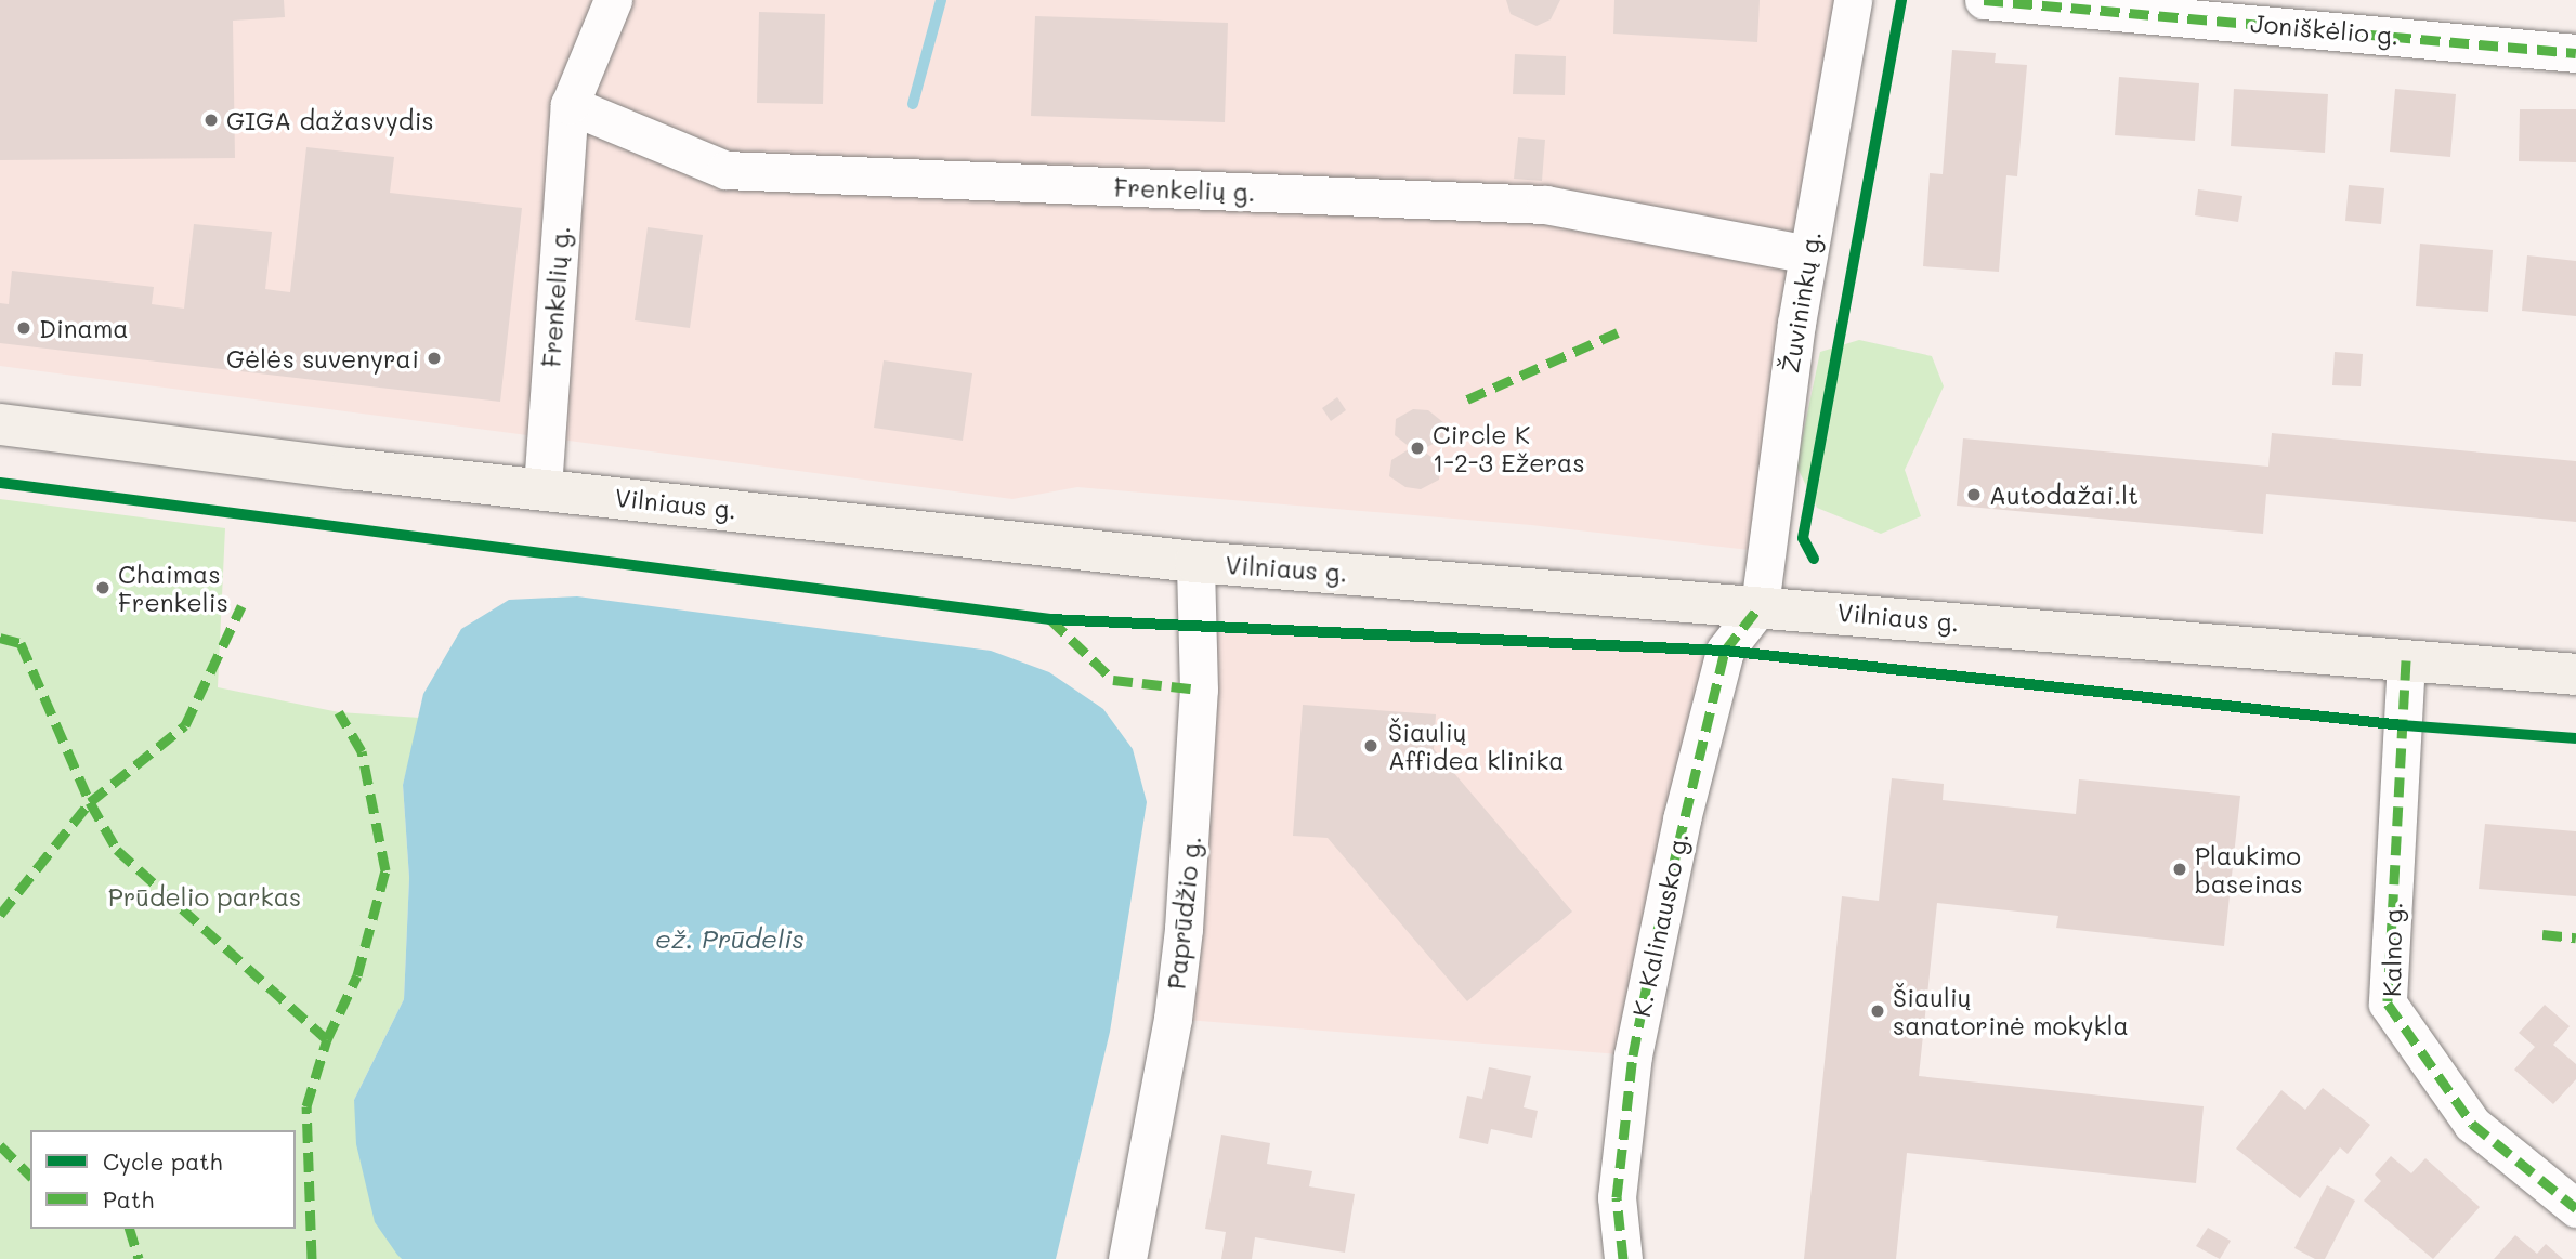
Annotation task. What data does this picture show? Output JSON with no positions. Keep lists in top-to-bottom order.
{
  "streets": {
    "highway": ["Vilniaus g."],
    "street": [
      "Joniškėlio g.",
      "Frenkelių g.",
      "Žuvininkų g.",
      "Paprūdžio g.",
      "K. Kalinausko g.",
      "Kalno g."
    ]
  },
  "crossings": [
    ["Frenkelių g.", "Žuvininkų g."],
    ["Frenkelių g.", "Vilniaus g."],
    ["Žuvininkų g.", "Vilniaus g."],
    ["Žuvininkų g.", "K. Kalinausko g."],
    ["Vilniaus g.", "Paprūdžio g."],
    ["Vilniaus g.", "K. Kalinausko g."],
    ["Vilniaus g.", "Kalno g."]
  ],
  "water": ["ež. Prūdelis"],
  "parks": ["Prūdelio parkas"],
  "places": [
    "GIGA dažasvydis",
    "Dinama",
    "Gėlės suvenyrai",
    "Circle K 1-2-3 Ežeras",
    "Autodažai.lt",
    "Chaimas Frenkelis",
    "Šiaulių Affidea klinika",
    "Plaukimo baseinas",
    "Šiaulių sanatorinė mokykla"
  ],
  "legend": ["Cycle path", "Path"]
}
